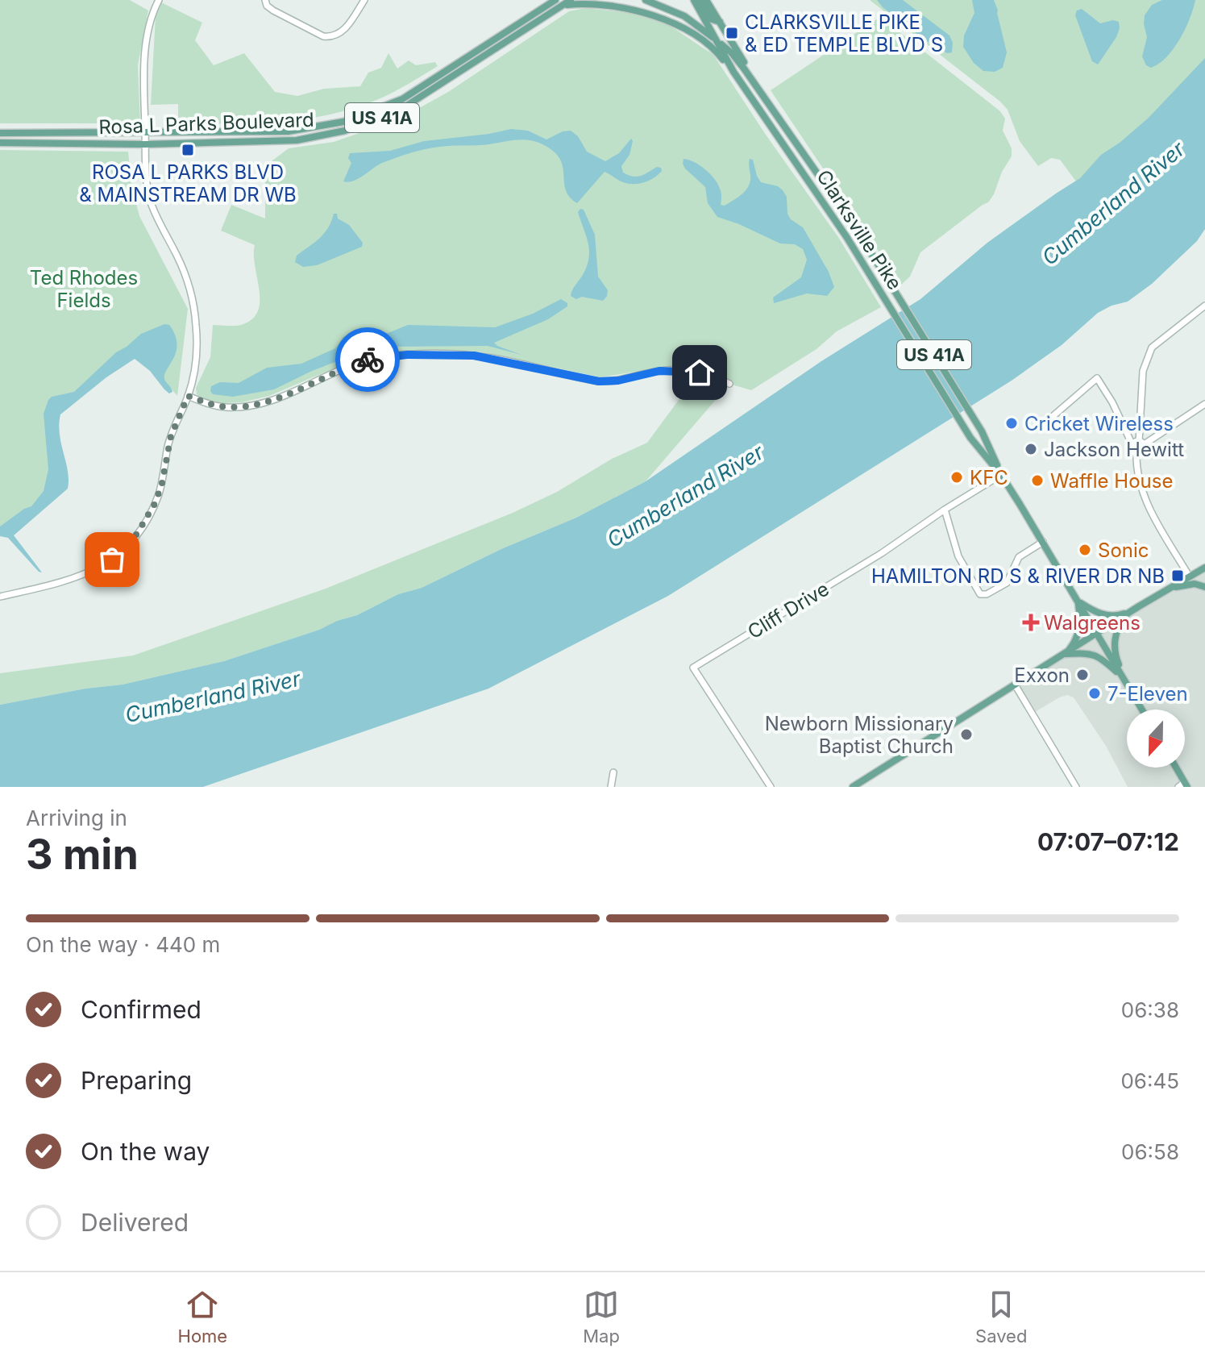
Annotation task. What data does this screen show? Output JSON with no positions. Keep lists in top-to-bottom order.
{
  "streets": {
    "main road": ["US 41A", "Rosa L Parks Boulevard", "Clarksville Pike"],
    "street": ["Cliff Drive"]
  },
  "crossings": [
    ["US 41A", "Rosa L Parks Boulevard"],
    ["US 41A", "Clarksville Pike"],
    ["Clarksville Pike", "Cliff Drive"]
  ],
  "water": ["Cumberland River"],
  "parks": ["Ted Rhodes Fields"],
  "places": {
    "transit": ["CLARKSVILLE PIKE & ED TEMPLE BLVD S", "ROSA L PARKS BLVD & MAINSTREAM DR WB", "HAMILTON RD S & RIVER DR NB"],
    "other": [
      "Cricket Wireless",
      "Jackson Hewitt",
      "KFC",
      "Waffle House",
      "Sonic",
      "Exxon",
      "7-Eleven",
      "Newborn Missionary Baptist Church"
    ],
    "health": ["Walgreens"]
  },
  "north": "bottom",
  "page": {
    "heading": ["3 min", "Arriving in", "07:07–07:12"],
    "bar": "On the way · 440 m",
    "list": [
      ["Confirmed", "06:38"],
      ["Preparing", "06:45"],
      ["On the way", "06:58"],
      "Delivered"
    ],
    "tabs": ["Home", "Map", "Saved"]
  }
}
